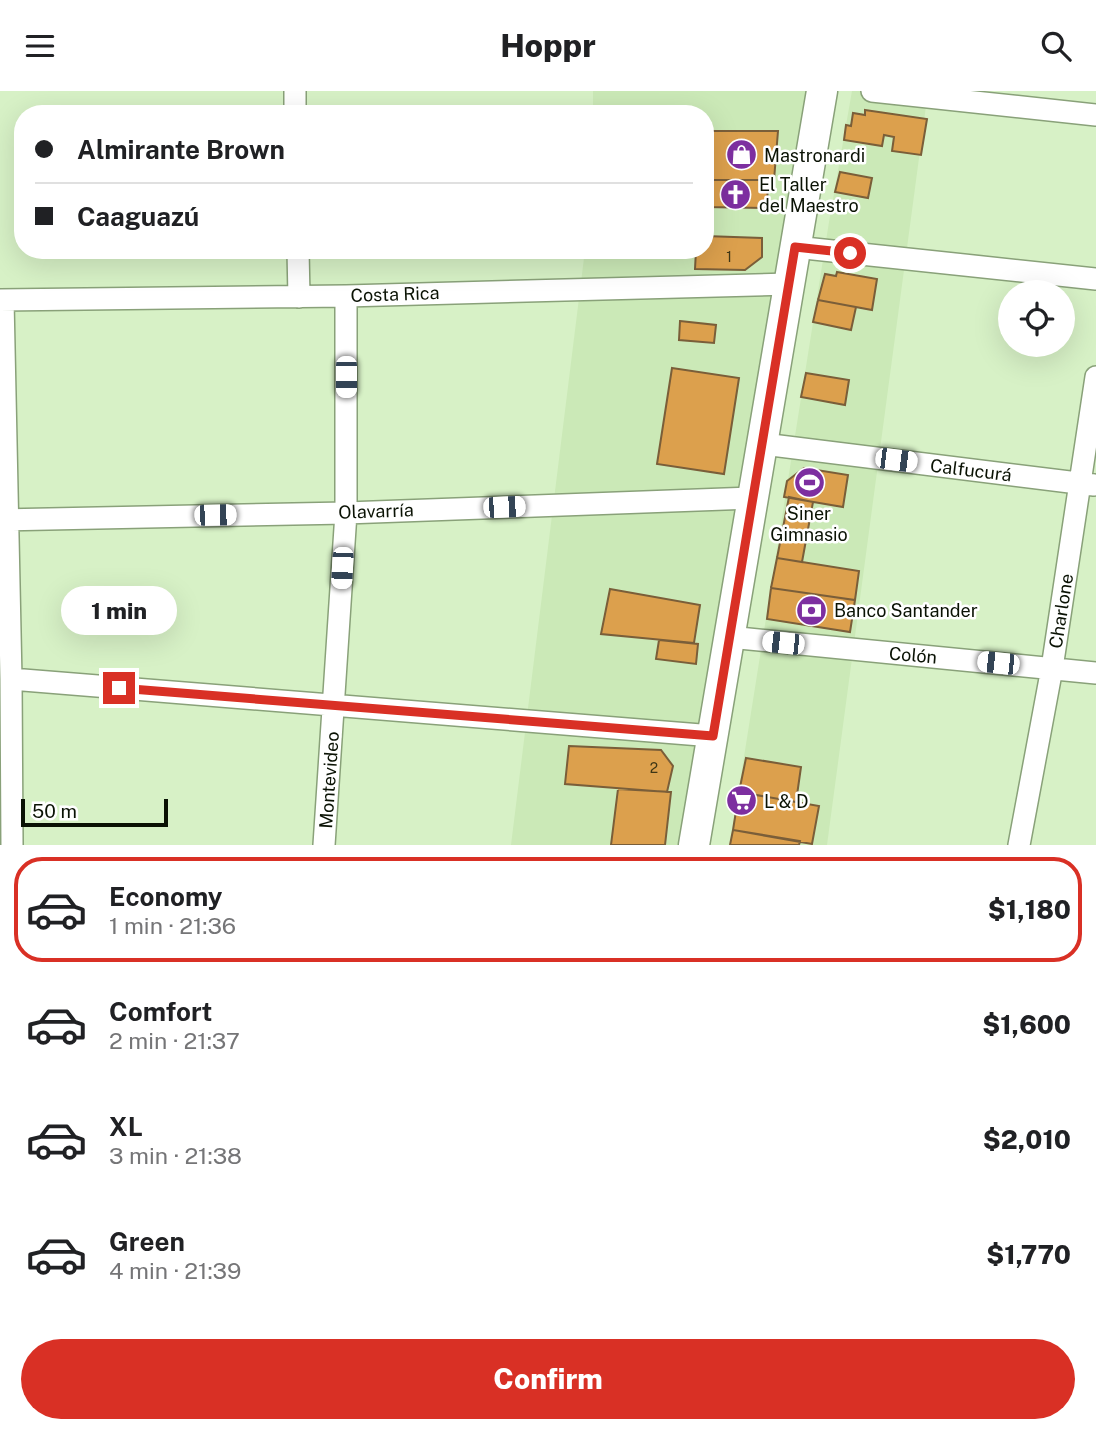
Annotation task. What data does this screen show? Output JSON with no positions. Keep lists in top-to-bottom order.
{
  "streets": {
    "street": [
      "Costa Rica",
      "Calfucurá",
      "Olavarría",
      "Charlone",
      "Colón",
      "Montevideo"
    ]
  },
  "crossings": [
    ["Costa Rica", "Montevideo"],
    ["Calfucurá", "Charlone"],
    ["Olavarría", "Montevideo"],
    ["Charlone", "Colón"]
  ],
  "places": {
    "shop": ["Mastronardi"],
    "church": ["El Taller del Maestro"],
    "sports": ["Siner Gimnasio"],
    "bank": ["Banco Santander"],
    "supermarket": ["L & D"]
  },
  "house_numbers": ["1", "2"],
  "scale_bar": "50 m",
  "page": {
    "header": "Hoppr",
    "banner": ["Almirante Brown", "Caaguazú"],
    "bubble": "1 min",
    "scale": "50 m",
    "list": [
      {
        "name": "Economy",
        "note": "1 min · 21:36",
        "value": "$1,180"
      },
      {
        "name": "Comfort",
        "note": "2 min · 21:37",
        "value": "$1,600"
      },
      {
        "name": "XL",
        "note": "3 min · 21:38",
        "value": "$2,010"
      },
      {
        "name": "Green",
        "note": "4 min · 21:39",
        "value": "$1,770"
      }
    ],
    "buttons": "Confirm"
  }
}
